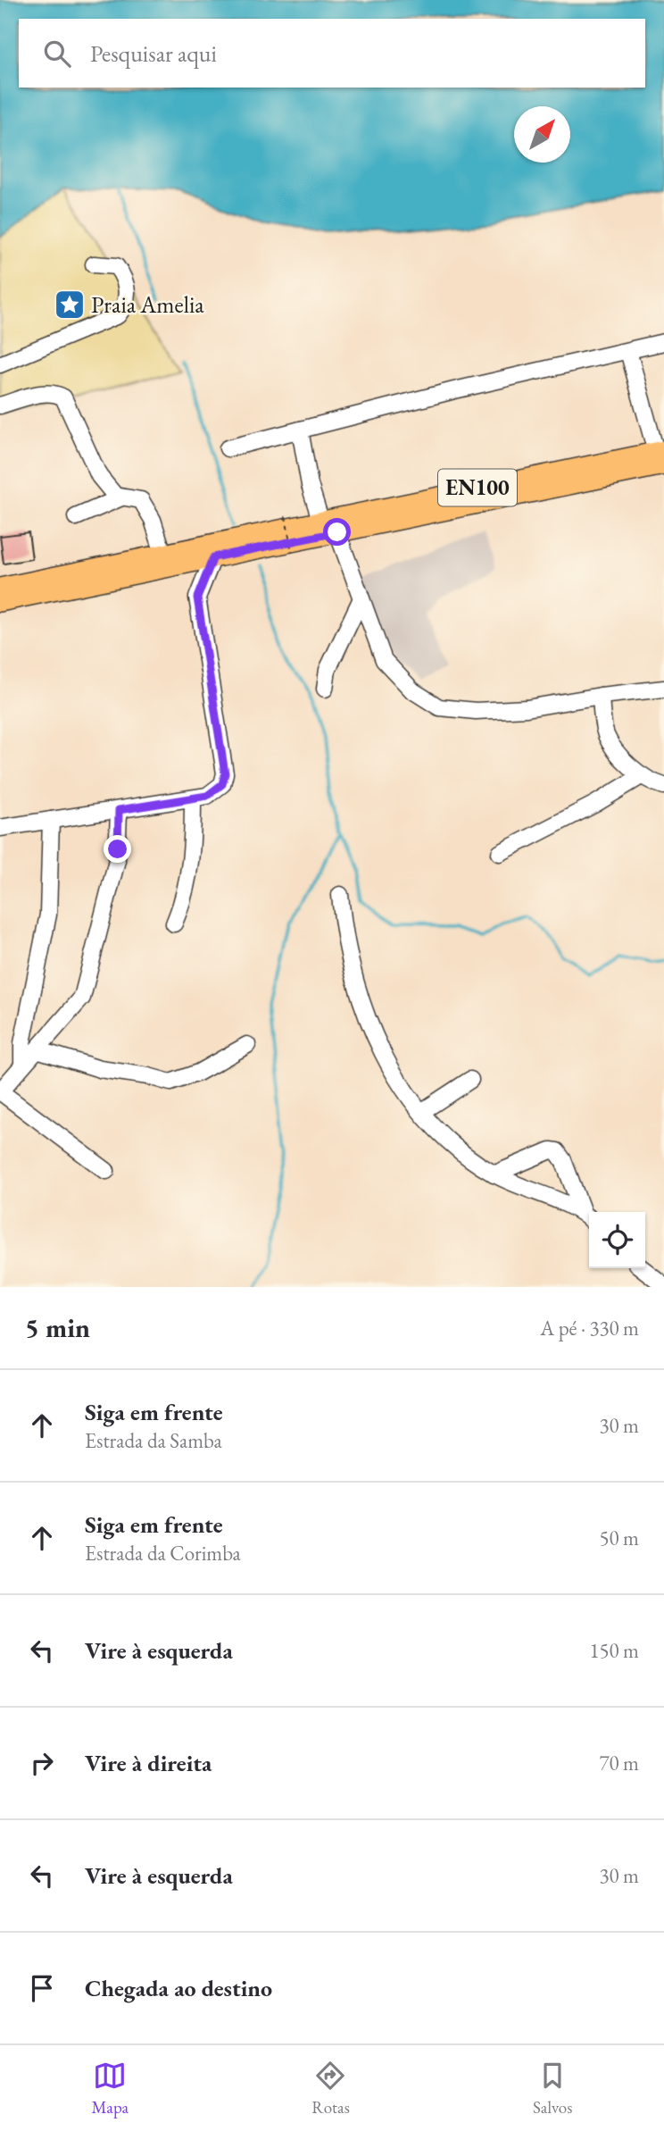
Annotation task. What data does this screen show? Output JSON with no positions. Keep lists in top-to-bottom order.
{
  "streets": {
    "main road": ["EN100"]
  },
  "places": {
    "place": ["Praia Amelia"]
  },
  "north": "top right",
  "page": {
    "search": "Pesquisar aqui",
    "heading": ["5 min", "A pé · 330 m"],
    "list": [
      ["Siga em frente", "Estrada da Samba", "30 m"],
      ["Siga em frente", "Estrada da Corimba", "50 m"],
      ["Vire à esquerda", "150 m"],
      ["Vire à direita", "70 m"],
      ["Vire à esquerda", "30 m"],
      "Chegada ao destino"
    ],
    "nav": ["Mapa", "Rotas", "Salvos"]
  }
}
